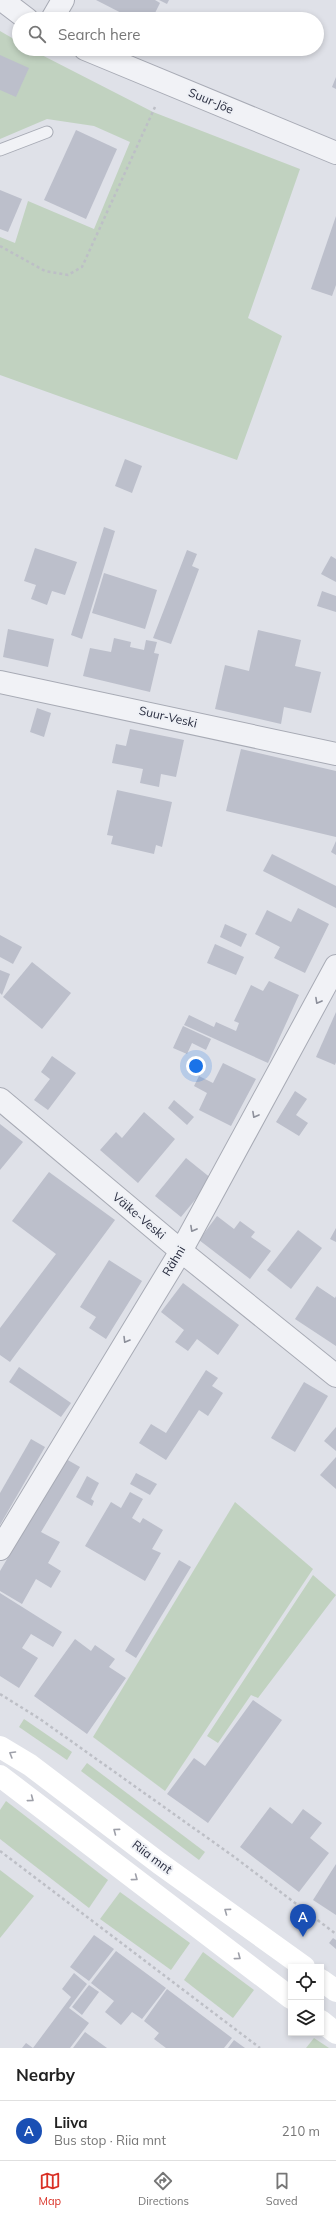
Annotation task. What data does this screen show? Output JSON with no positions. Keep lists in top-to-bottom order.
{
  "streets": {
    "main road": ["Riia mnt"],
    "street": [
      "Suur-Jõe",
      "Suur-Veski",
      "Väike-Veski",
      "Rähni"
    ]
  },
  "crossings": [
    ["Väike-Veski", "Rähni"]
  ],
  "one_way": ["Rähni"],
  "page": {
    "search": "Search here",
    "pins": "A",
    "heading": "Nearby",
    "list": [
      {
        "mark": "A",
        "name": "Liiva",
        "note": "Bus stop · Riia mnt",
        "value": "210 m"
      }
    ],
    "nav": ["Map", "Directions", "Saved"]
  }
}
